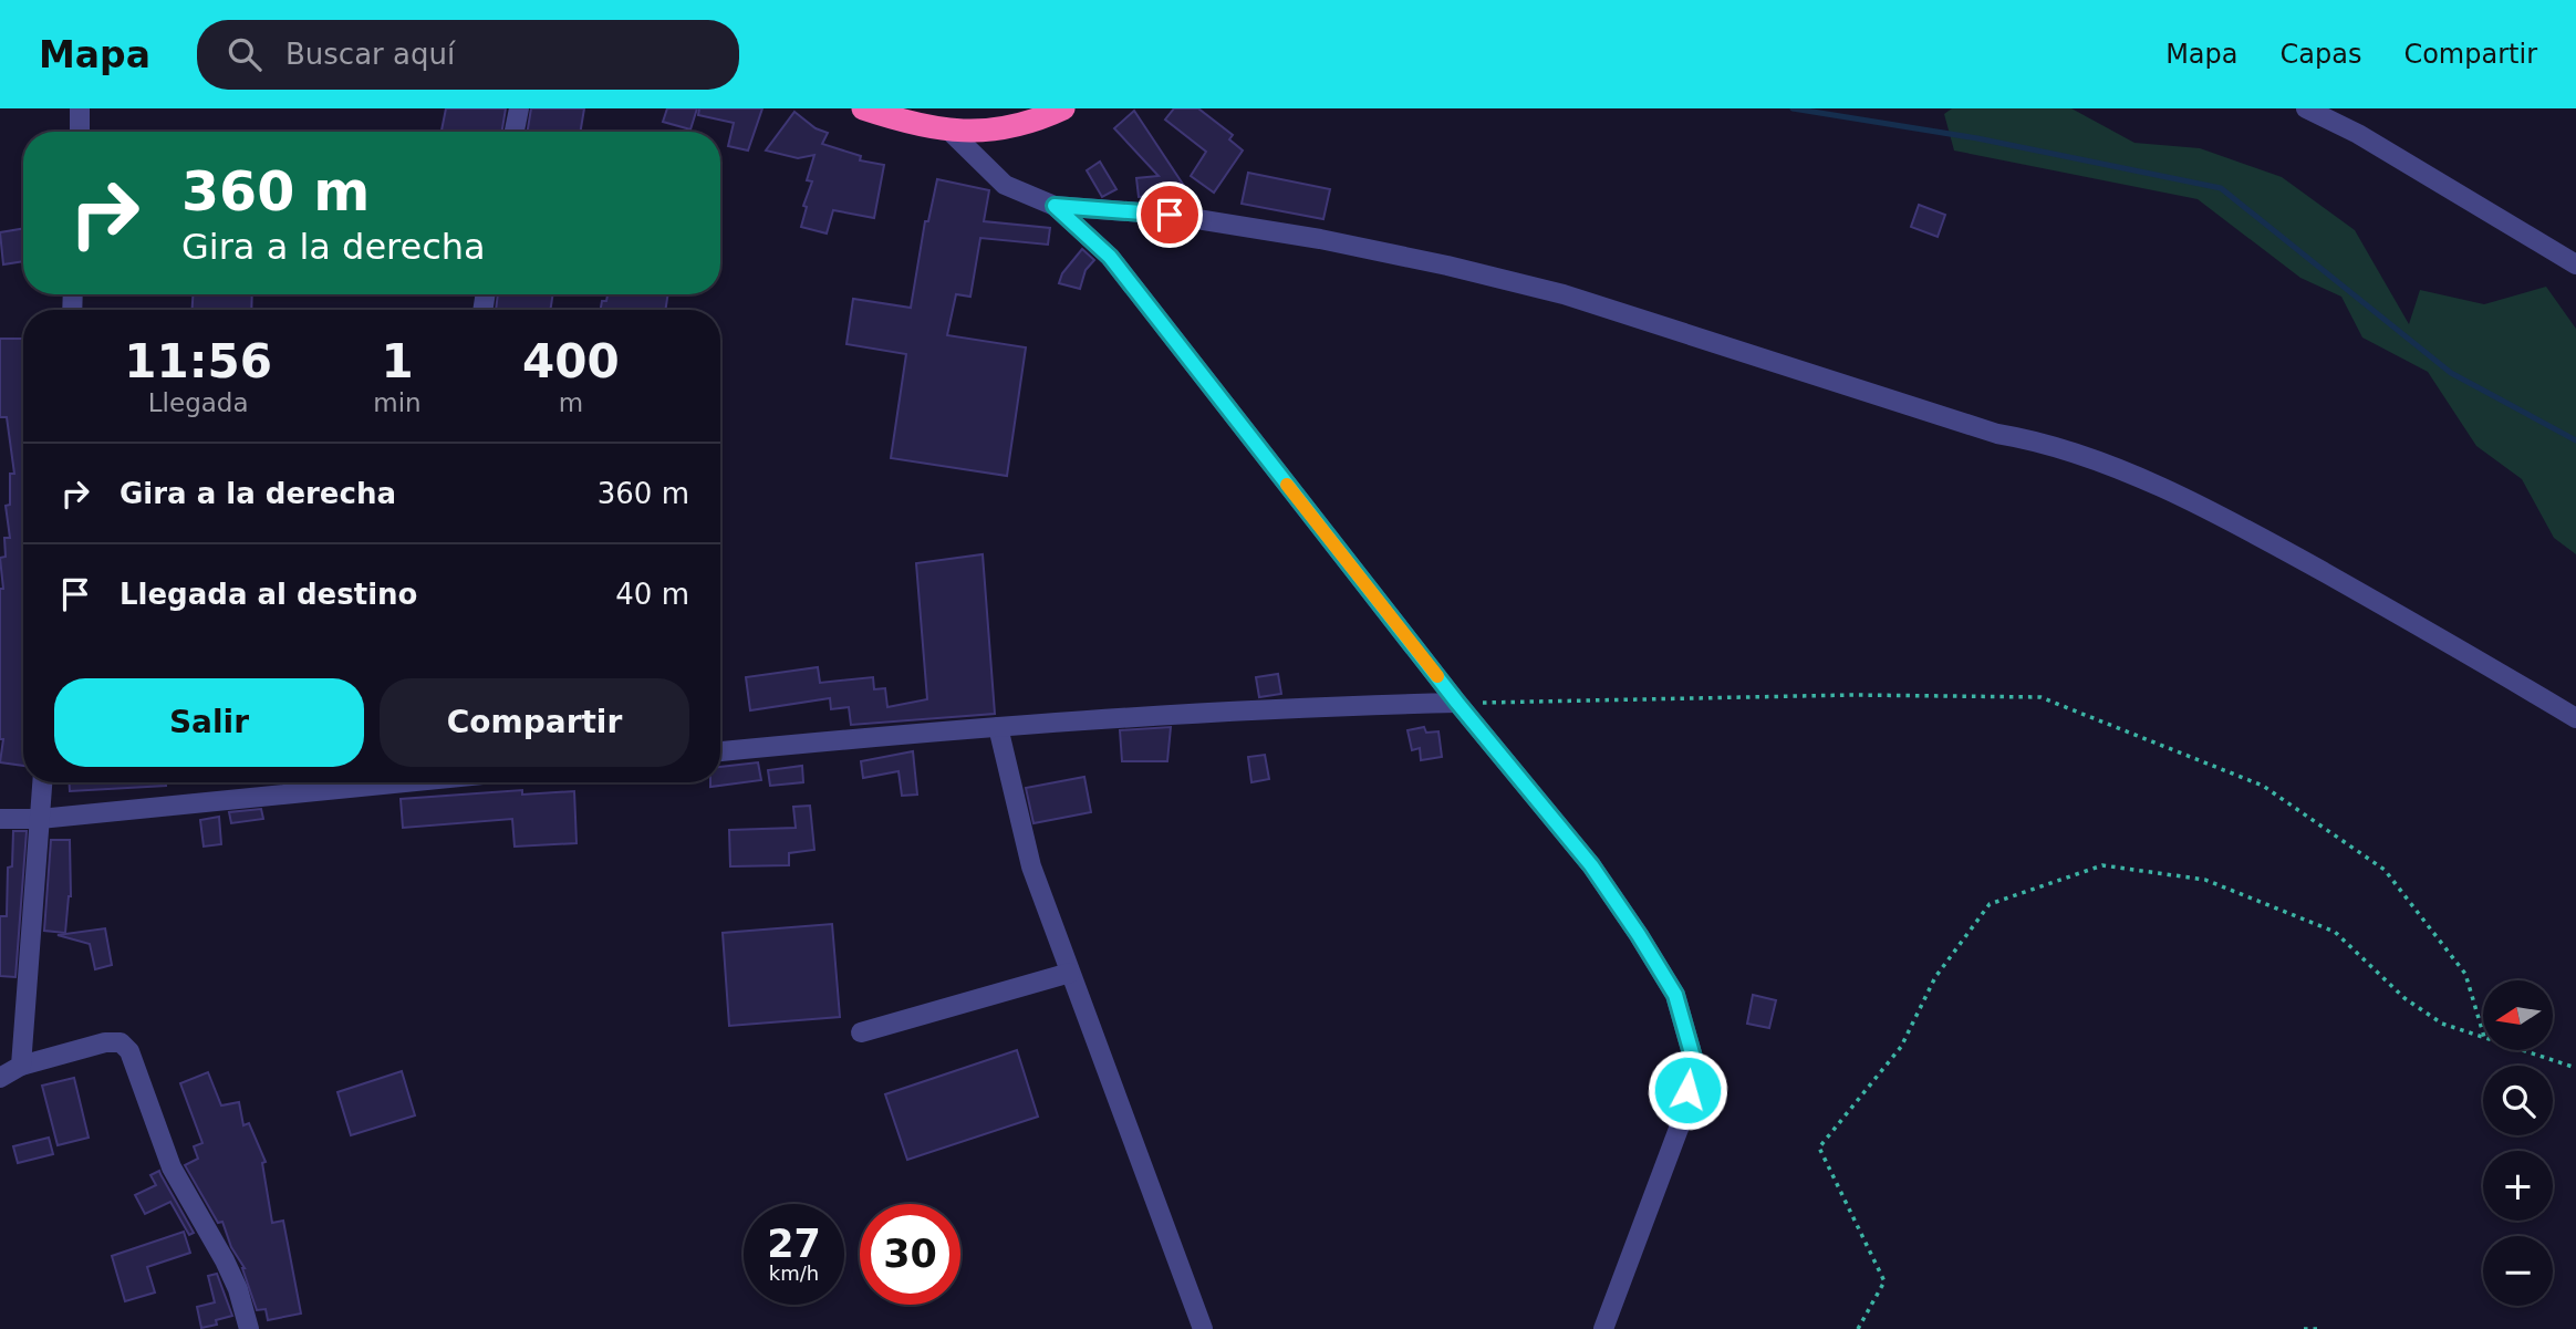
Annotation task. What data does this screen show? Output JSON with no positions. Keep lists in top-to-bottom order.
{
  "north": "left",
  "page": {
    "header": "Mapa",
    "search": "Buscar aquí",
    "nav": ["Mapa", "Capas", "Compartir"],
    "turn": ["360 m", "Gira a la derecha"],
    "eta": [
      "11:56",
      "Llegada",
      "1",
      "min",
      "400",
      "m"
    ],
    "list": [
      {
        "name": "Gira a la derecha",
        "value": "360 m"
      },
      {
        "name": "Llegada al destino",
        "value": "40 m"
      }
    ],
    "buttons": ["Salir", "Compartir"],
    "map_buttons": ["+", "−"],
    "speed": "27 km/h",
    "limit": "30"
  }
}
